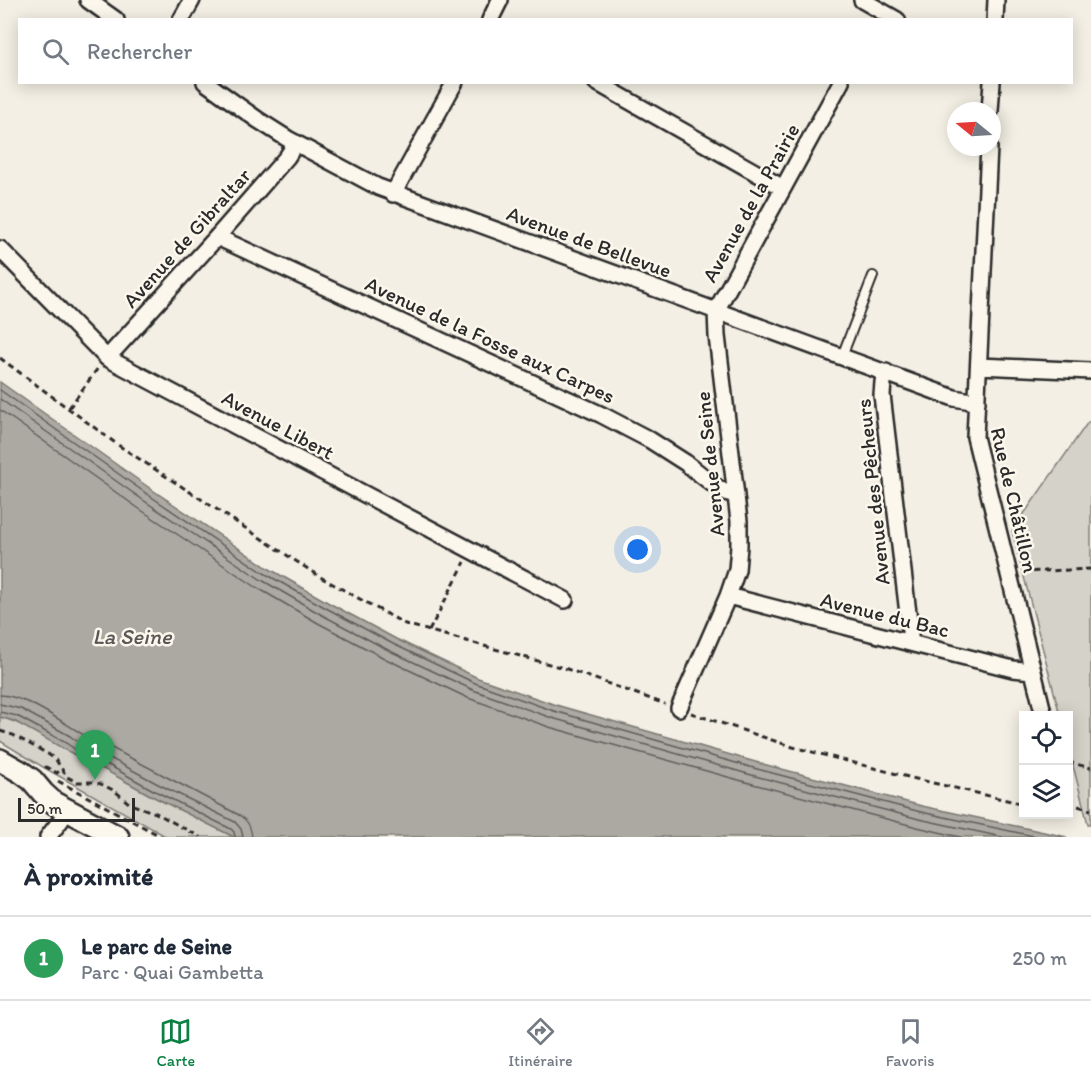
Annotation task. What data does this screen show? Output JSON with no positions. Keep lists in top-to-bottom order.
{
  "streets": {
    "street": [
      "Avenue de la Prairie",
      "Avenue de Gibraltar",
      "Avenue de Bellevue",
      "Avenue de la Fosse aux Carpes",
      "Avenue Libert",
      "Avenue de Seine",
      "Avenue des Pêcheurs",
      "Rue de Châtillon",
      "Avenue du Bac"
    ]
  },
  "crossings": [
    ["Avenue de la Prairie", "Avenue de Bellevue"],
    ["Avenue de la Prairie", "Avenue de Seine"],
    ["Avenue de Gibraltar", "Avenue de Bellevue"],
    ["Avenue de Gibraltar", "Avenue de la Fosse aux Carpes"],
    ["Avenue de Gibraltar", "Avenue Libert"],
    ["Avenue de Bellevue", "Avenue de Seine"],
    ["Avenue de Bellevue", "Avenue des Pêcheurs"],
    ["Avenue de Bellevue", "Rue de Châtillon"],
    ["Avenue de la Fosse aux Carpes", "Avenue de Seine"],
    ["Avenue de Seine", "Avenue du Bac"],
    ["Avenue des Pêcheurs", "Avenue du Bac"],
    ["Rue de Châtillon", "Avenue du Bac"]
  ],
  "water": ["La Seine"],
  "scale_bar": "50 m",
  "north": "left",
  "page": {
    "search": "Rechercher",
    "pins": "1",
    "scale": "50 m",
    "heading": "À proximité",
    "list": [
      {
        "mark": "1",
        "name": "Le parc de Seine",
        "note": "Parc · Quai Gambetta",
        "value": "250 m"
      }
    ],
    "nav": ["Carte", "Itinéraire", "Favoris"]
  }
}
